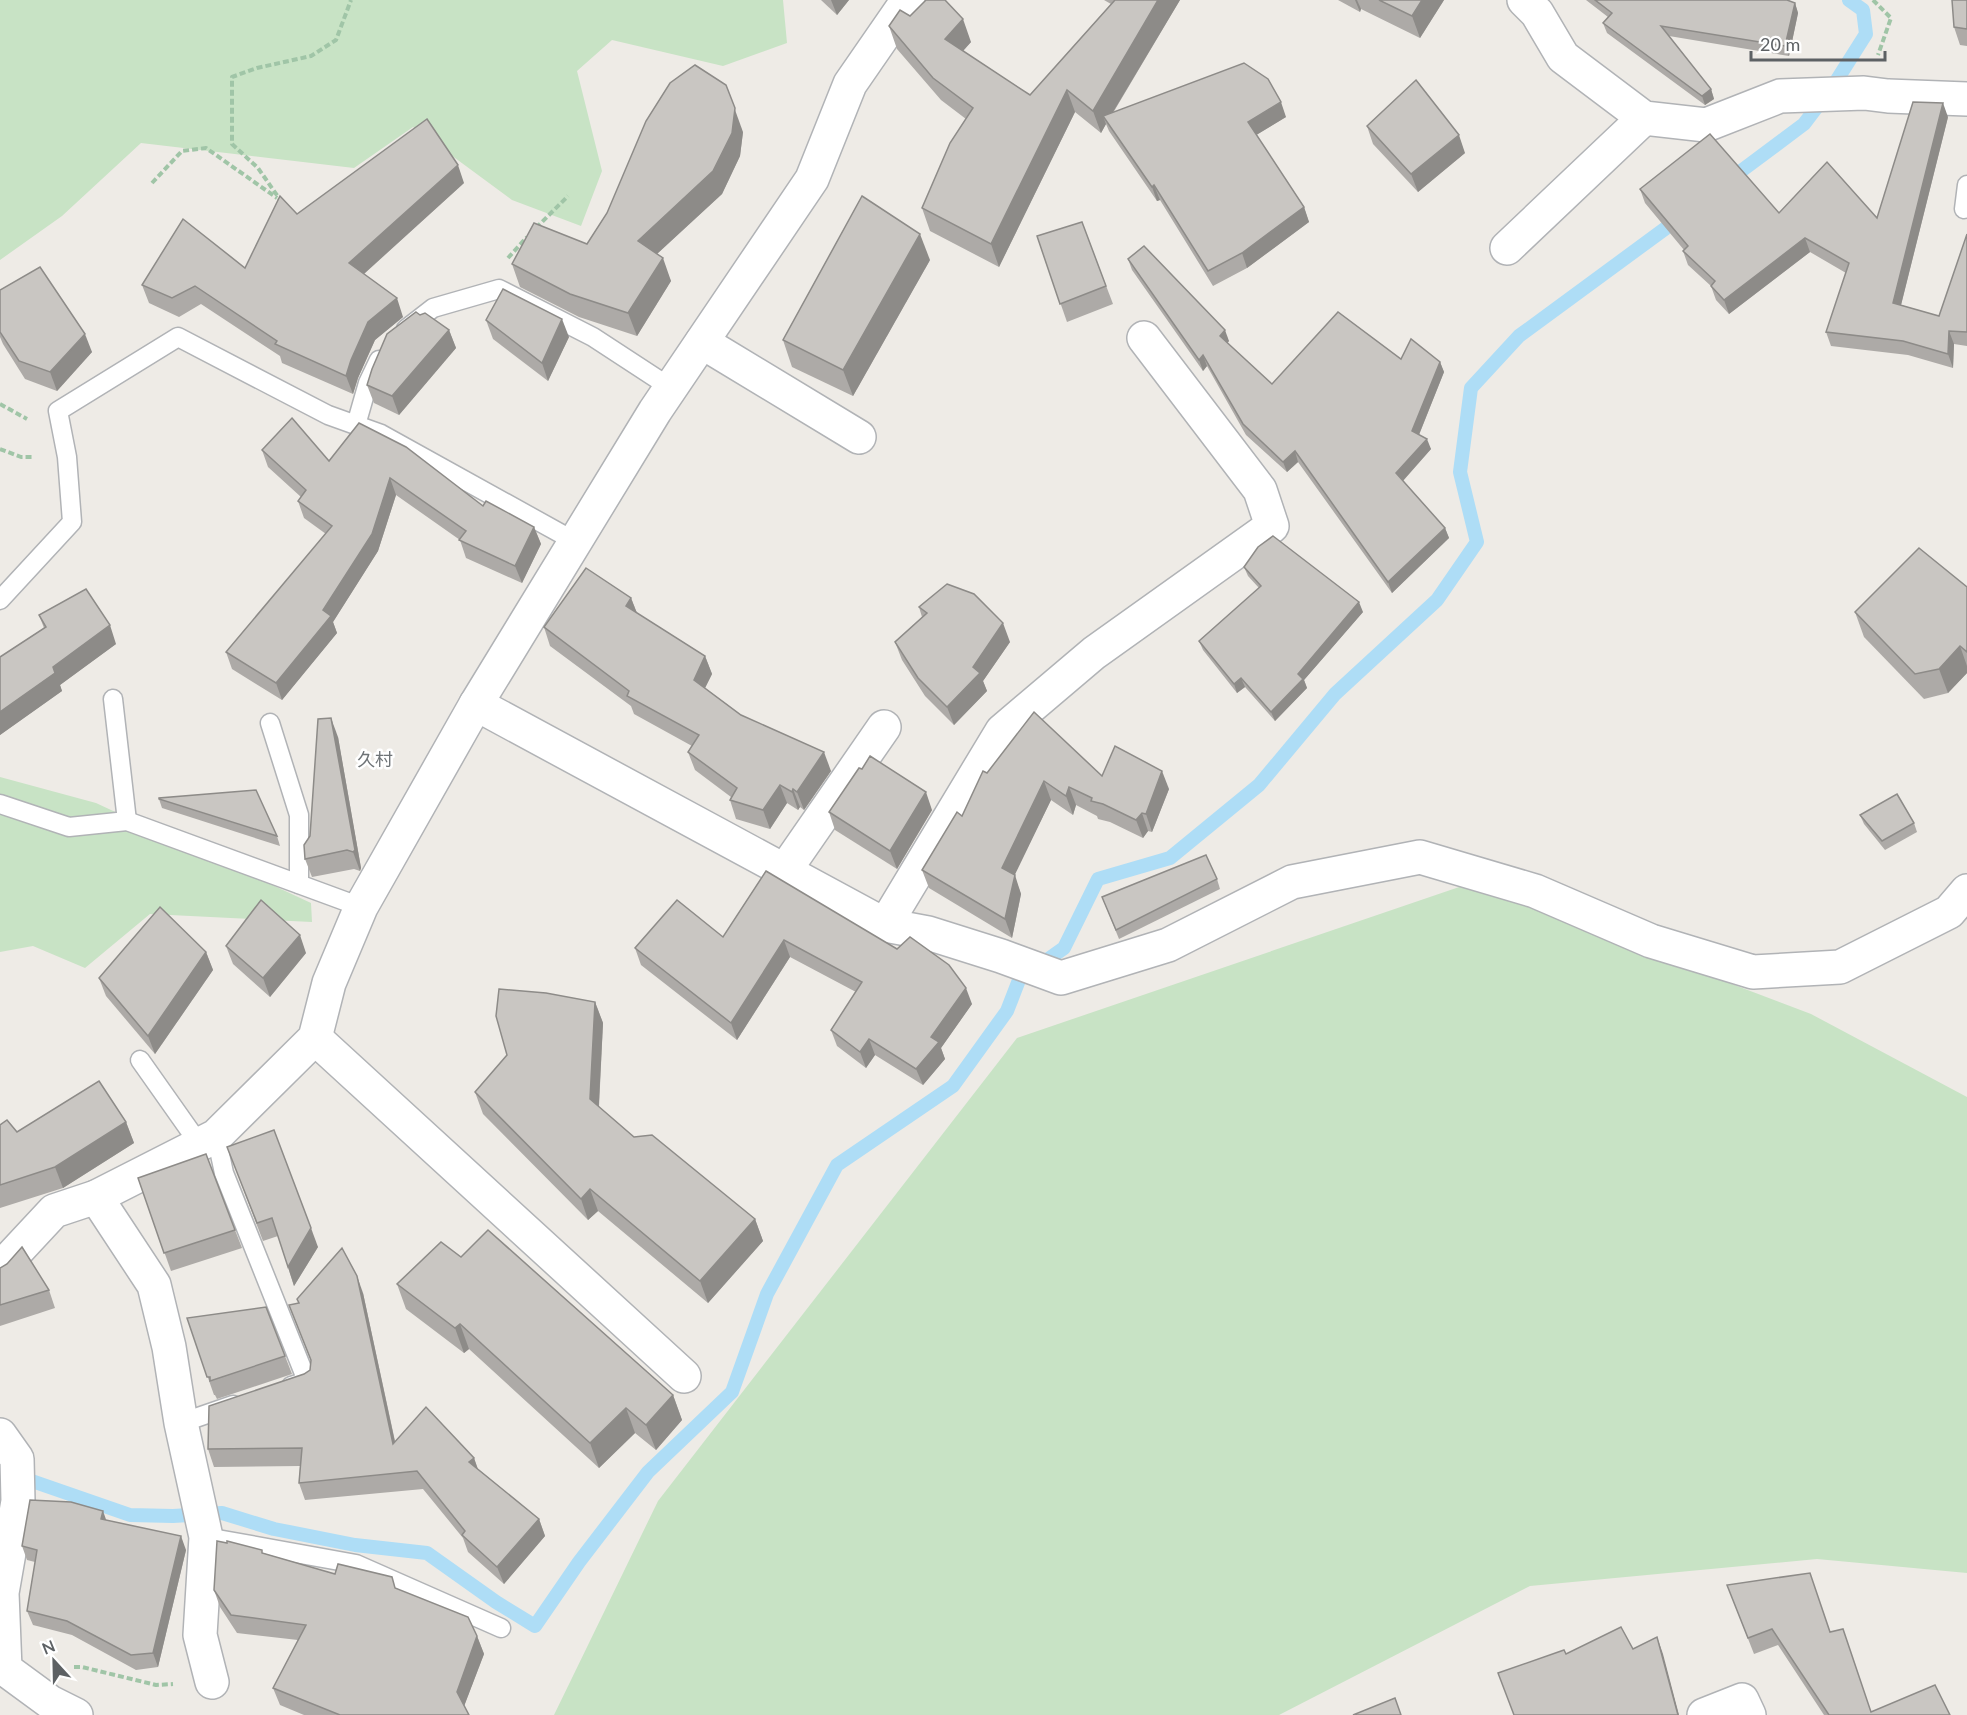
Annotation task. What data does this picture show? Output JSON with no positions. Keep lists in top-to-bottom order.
{
  "districts": ["久村"],
  "scale_bar": "20 m",
  "north": "top"
}
